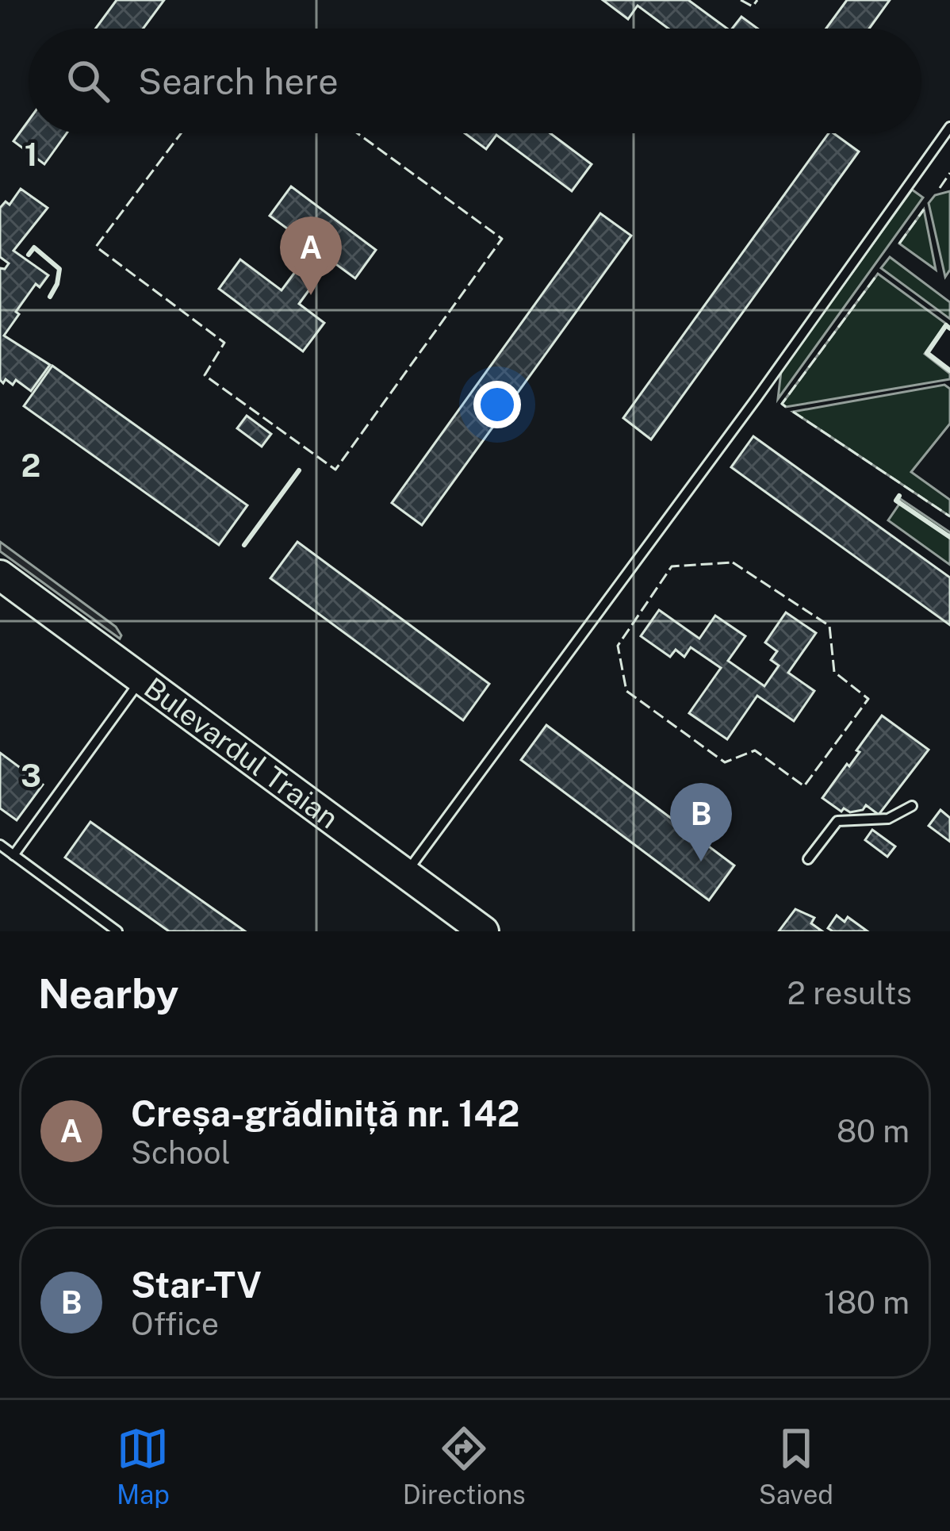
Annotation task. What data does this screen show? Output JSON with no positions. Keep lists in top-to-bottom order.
{
  "streets": {
    "highway": ["Bulevardul Traian"]
  },
  "page": {
    "search": "Search here",
    "pins": ["A", "B"],
    "heading": ["Nearby", "2 results"],
    "list": [
      {
        "mark": "A",
        "name": "Creșa-grădiniță nr. 142",
        "note": "School",
        "value": "80 m"
      },
      {
        "mark": "B",
        "name": "Star-TV",
        "note": "Office",
        "value": "180 m"
      }
    ],
    "nav": ["Map", "Directions", "Saved"]
  },
  "grid": {
    "rows": ["1", "2", "3"]
  }
}
